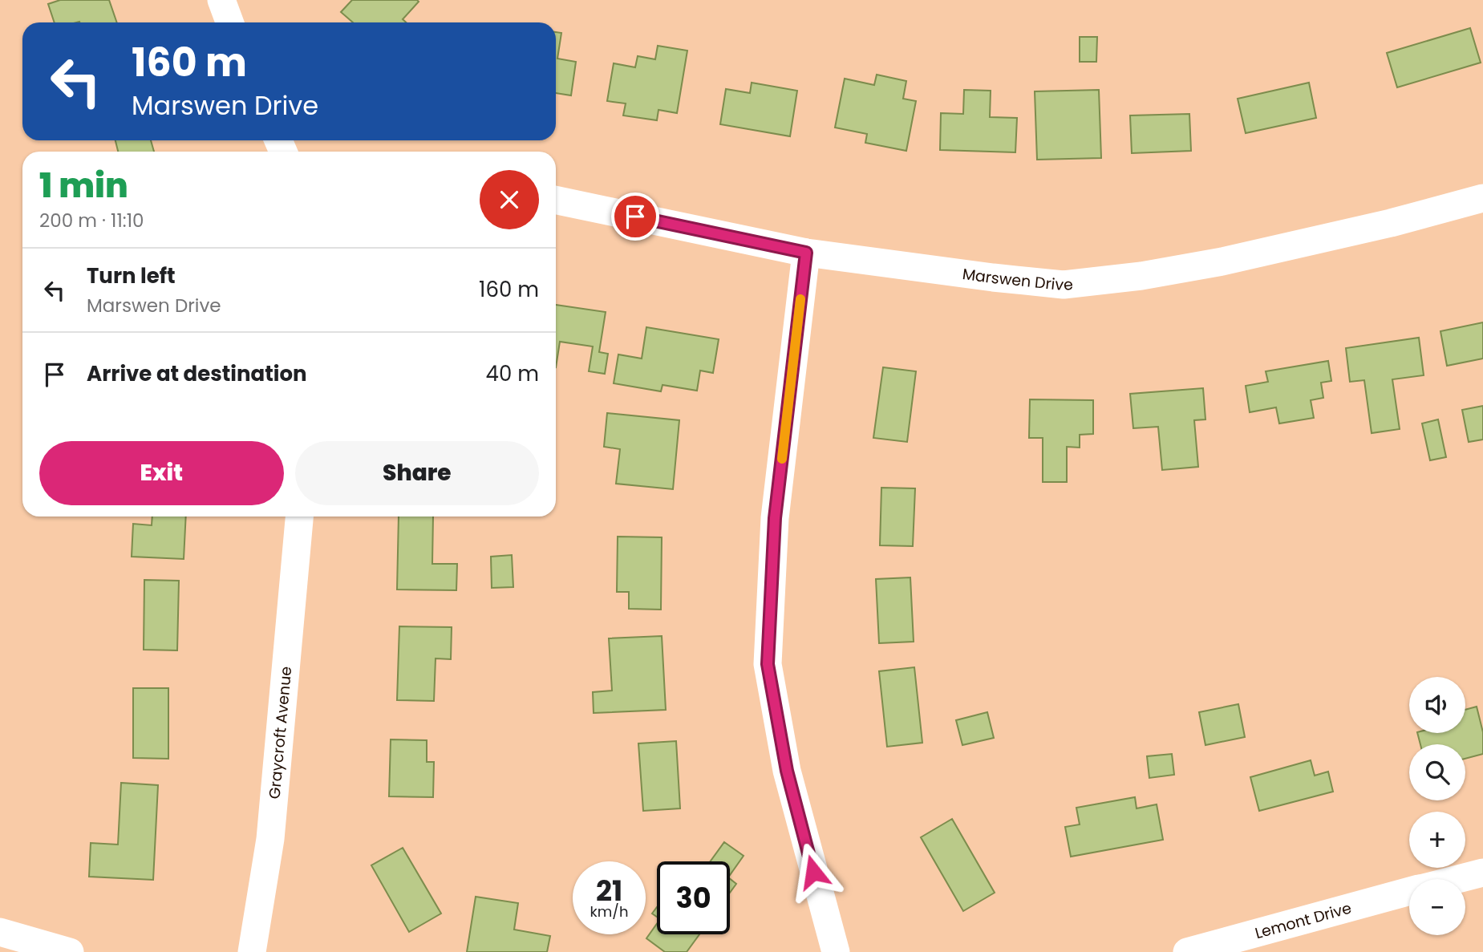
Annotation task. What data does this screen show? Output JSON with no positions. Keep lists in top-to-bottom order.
{
  "streets": {
    "street": ["Marswen Drive", "Graycroft Avenue", "Lemont Drive"]
  },
  "page": {
    "turn": ["160 m", "Marswen Drive"],
    "heading": ["1 min", "200 m · 11:10"],
    "list": [
      {
        "name": "Turn left",
        "note": "Marswen Drive",
        "value": "160 m"
      },
      {
        "name": "Arrive at destination",
        "value": "40 m"
      }
    ],
    "buttons": ["Exit", "Share"],
    "map_buttons": ["+", "−"],
    "speed": "21 km/h",
    "limit": "30"
  }
}
